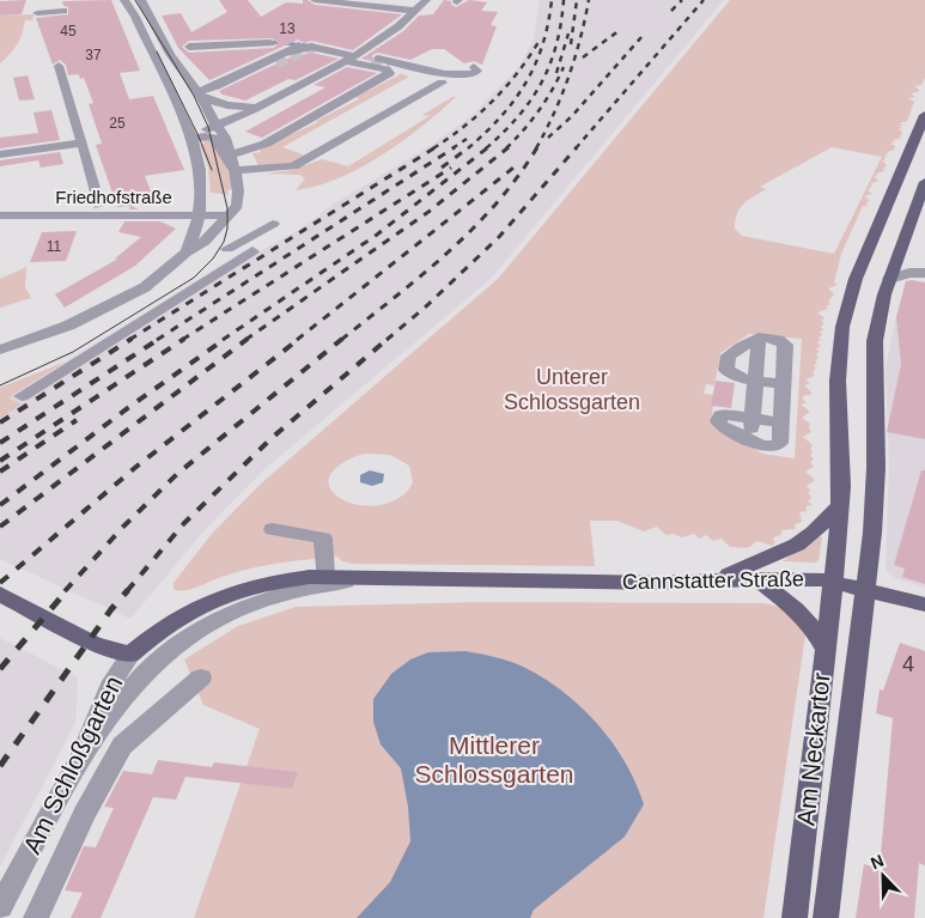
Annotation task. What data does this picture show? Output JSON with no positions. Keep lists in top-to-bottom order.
{
  "streets": {
    "main road": ["Cannstatter Straße", "Am Neckartor"],
    "street": ["Friedhofstraße", "Am Schloßgarten"]
  },
  "crossings": [
    ["Cannstatter Straße", "Am Neckartor"],
    ["Cannstatter Straße", "Am Schloßgarten"]
  ],
  "parks": ["Unterer Schlossgarten", "Mittlerer Schlossgarten"],
  "house_numbers": [
    "13",
    "45",
    "37",
    "25",
    "11",
    "4"
  ],
  "north": "top left"
}
